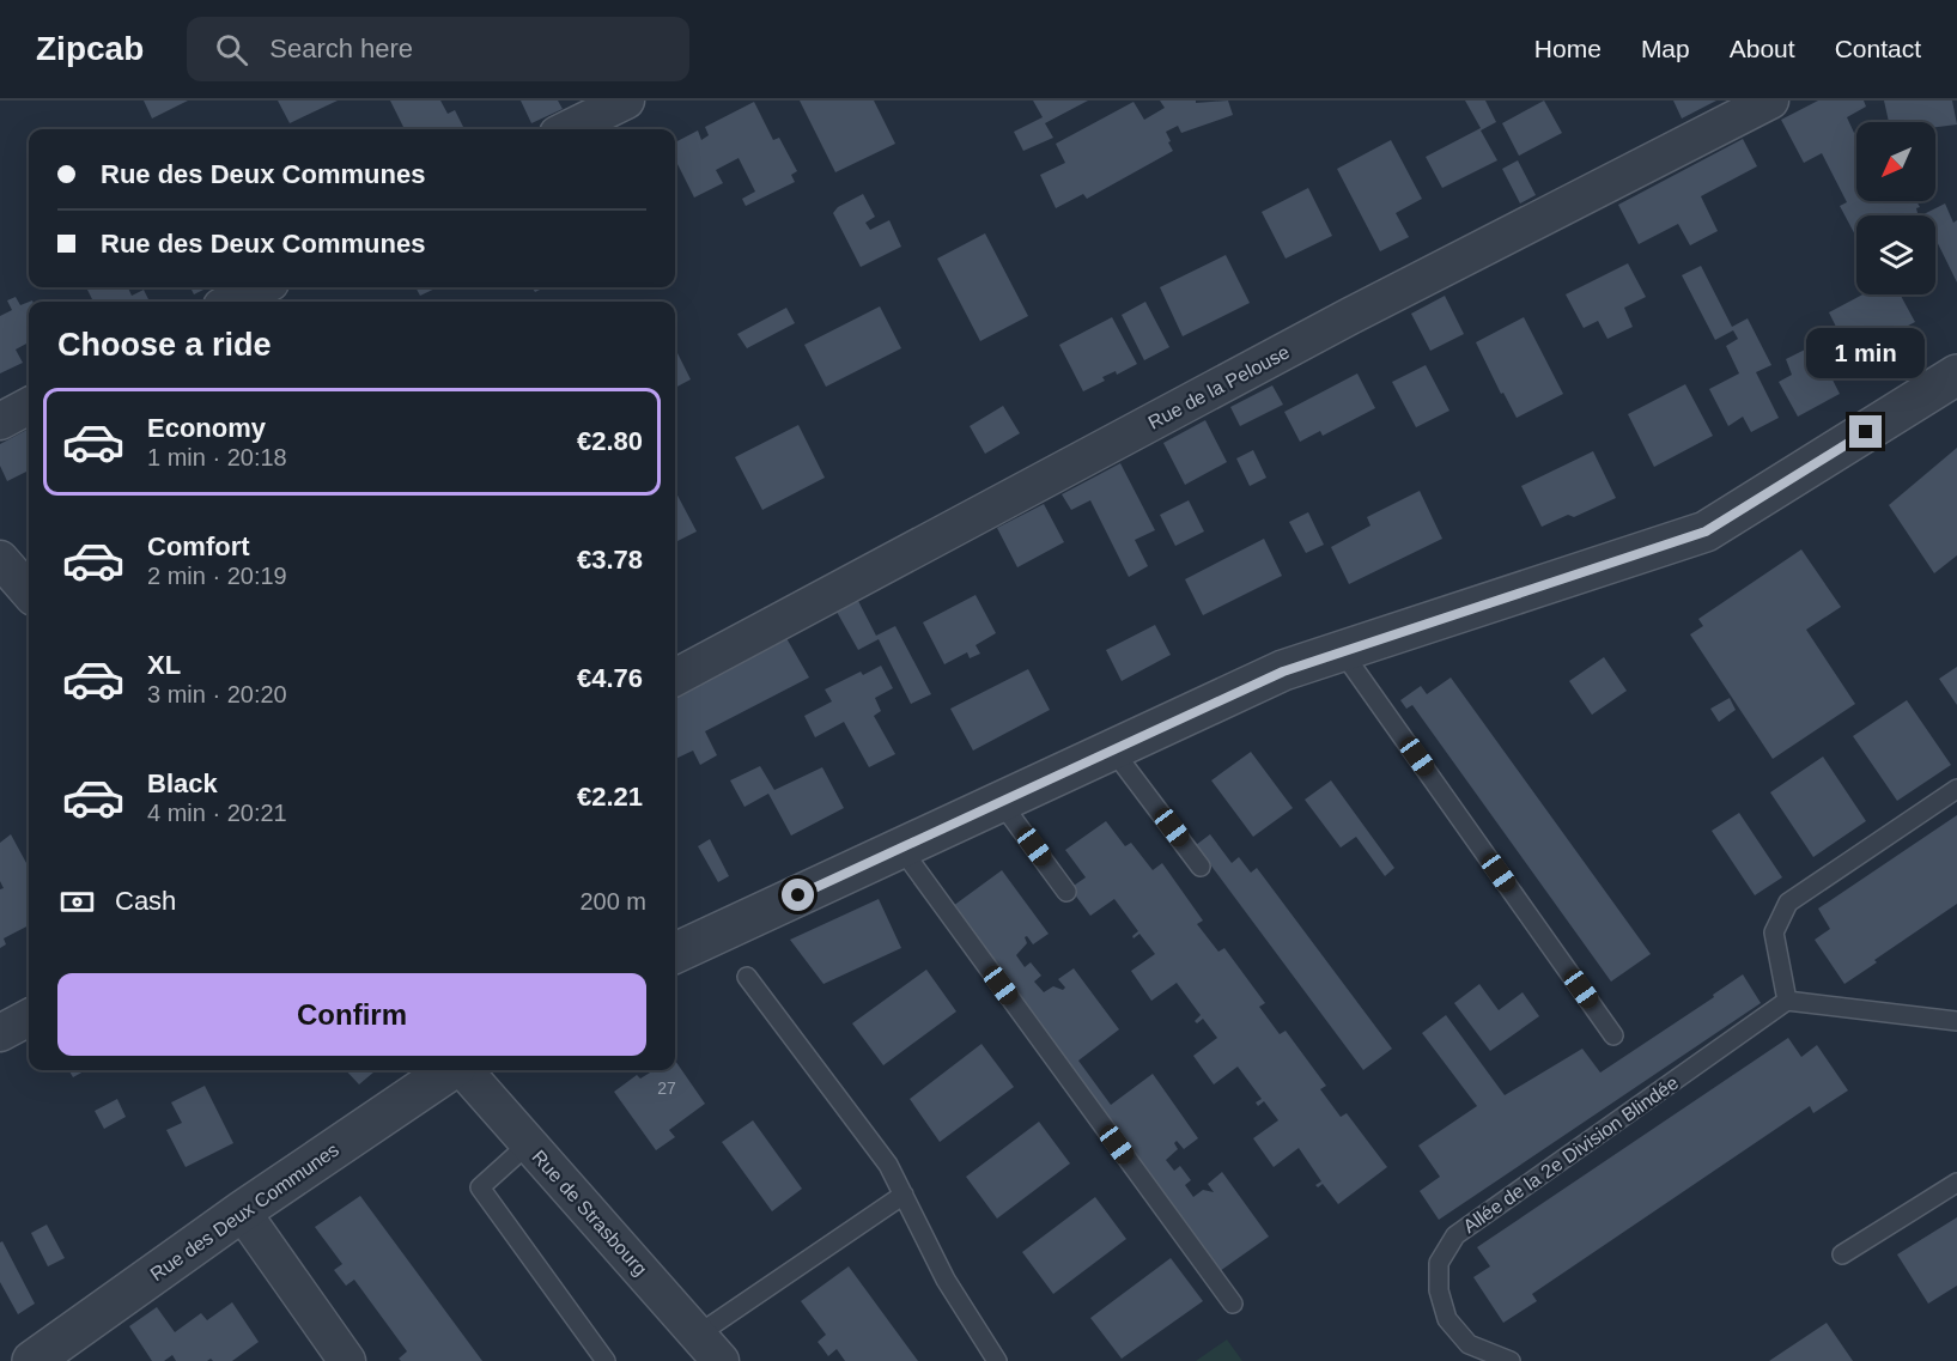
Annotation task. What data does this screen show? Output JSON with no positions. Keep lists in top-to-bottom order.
{
  "streets": {
    "street": ["Rue de la Pelouse", "Rue des Deux Communes", "Rue de Strasbourg"],
    "lane": ["Allée de la 2e Division Blindée"]
  },
  "house_numbers": ["27"],
  "north": "bottom left",
  "page": {
    "header": "Zipcab",
    "search": "Search here",
    "nav": [
      "Home",
      "Map",
      "About",
      "Contact"
    ],
    "banner": ["Rue des Deux Communes", "Rue des Deux Communes"],
    "heading": "Choose a ride",
    "bubble": "1 min",
    "list": [
      {
        "name": "Economy",
        "note": "1 min · 20:18",
        "value": "€2.80"
      },
      {
        "name": "Comfort",
        "note": "2 min · 20:19",
        "value": "€3.78"
      },
      {
        "name": "XL",
        "note": "3 min · 20:20",
        "value": "€4.76"
      },
      {
        "name": "Black",
        "note": "4 min · 20:21",
        "value": "€2.21"
      }
    ],
    "pay": ["Cash", "200 m"],
    "buttons": "Confirm"
  }
}
